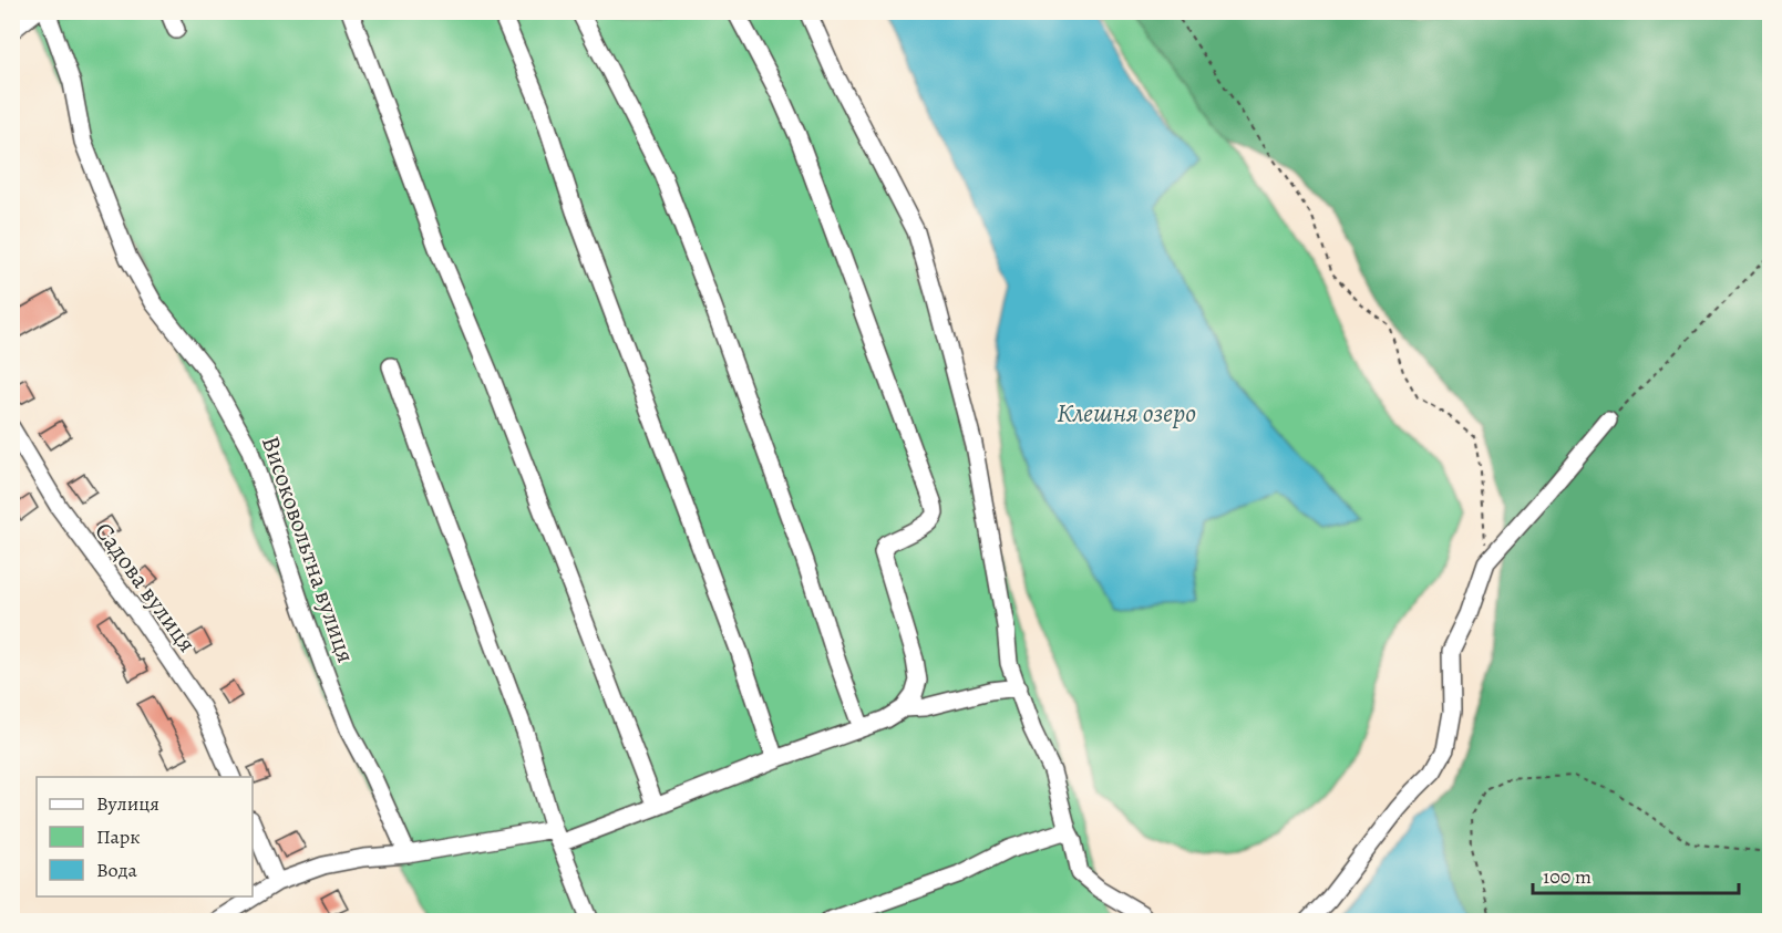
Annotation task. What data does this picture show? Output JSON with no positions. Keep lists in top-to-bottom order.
{
  "streets": {
    "street": ["Високовольтна вулиця", "Садова вулиця"]
  },
  "water": ["Клешня озеро"],
  "legend": ["Вулиця", "Парк", "Вода"],
  "scale_bar": "100 m"
}
